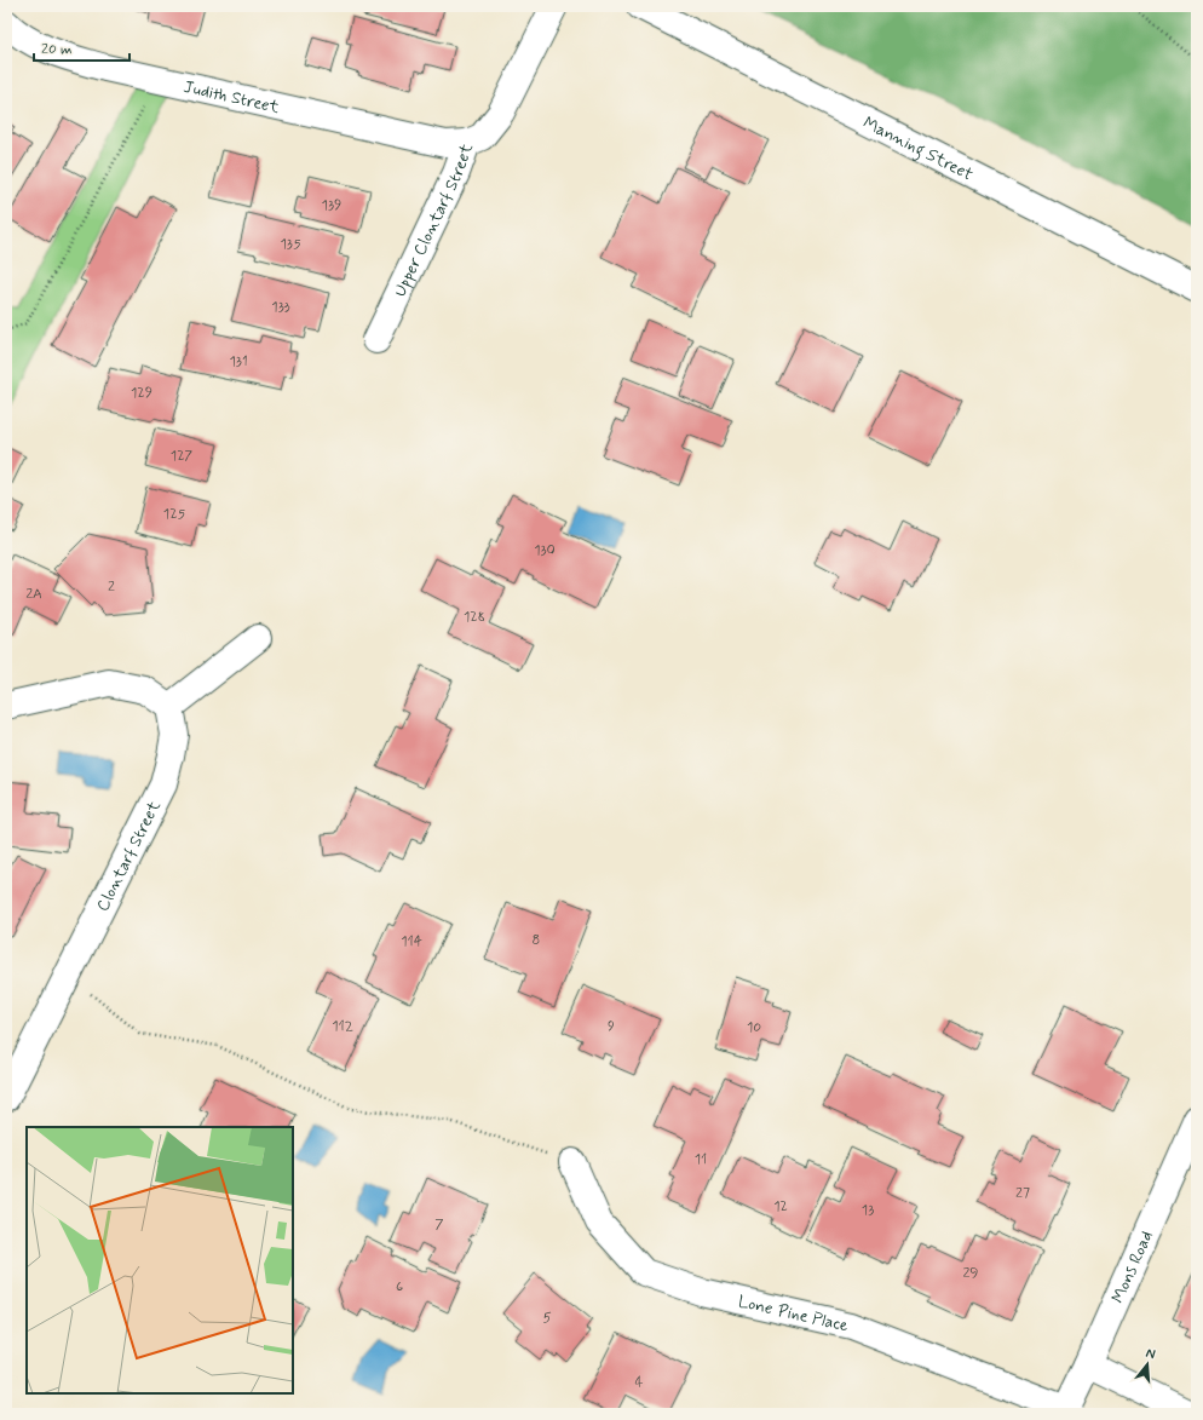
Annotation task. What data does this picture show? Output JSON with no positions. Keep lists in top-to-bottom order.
{
  "streets": {
    "street": [
      "Judith Street",
      "Manning Street",
      "Upper Clontarf Street",
      "Clontarf Street",
      "Mons Road",
      "Lone Pine Place"
    ]
  },
  "crossings": [
    ["Judith Street", "Upper Clontarf Street"],
    ["Mons Road", "Lone Pine Place"]
  ],
  "house_numbers": [
    "139",
    "135",
    "133",
    "131",
    "129",
    "127",
    "125",
    "130",
    "2",
    "2A",
    "128",
    "8",
    "114",
    "112",
    "9",
    "10",
    "11",
    "27",
    "12",
    "13",
    "7",
    "29",
    "6",
    "5",
    "4"
  ],
  "scale_bar": "20 m",
  "north": "top"
}
